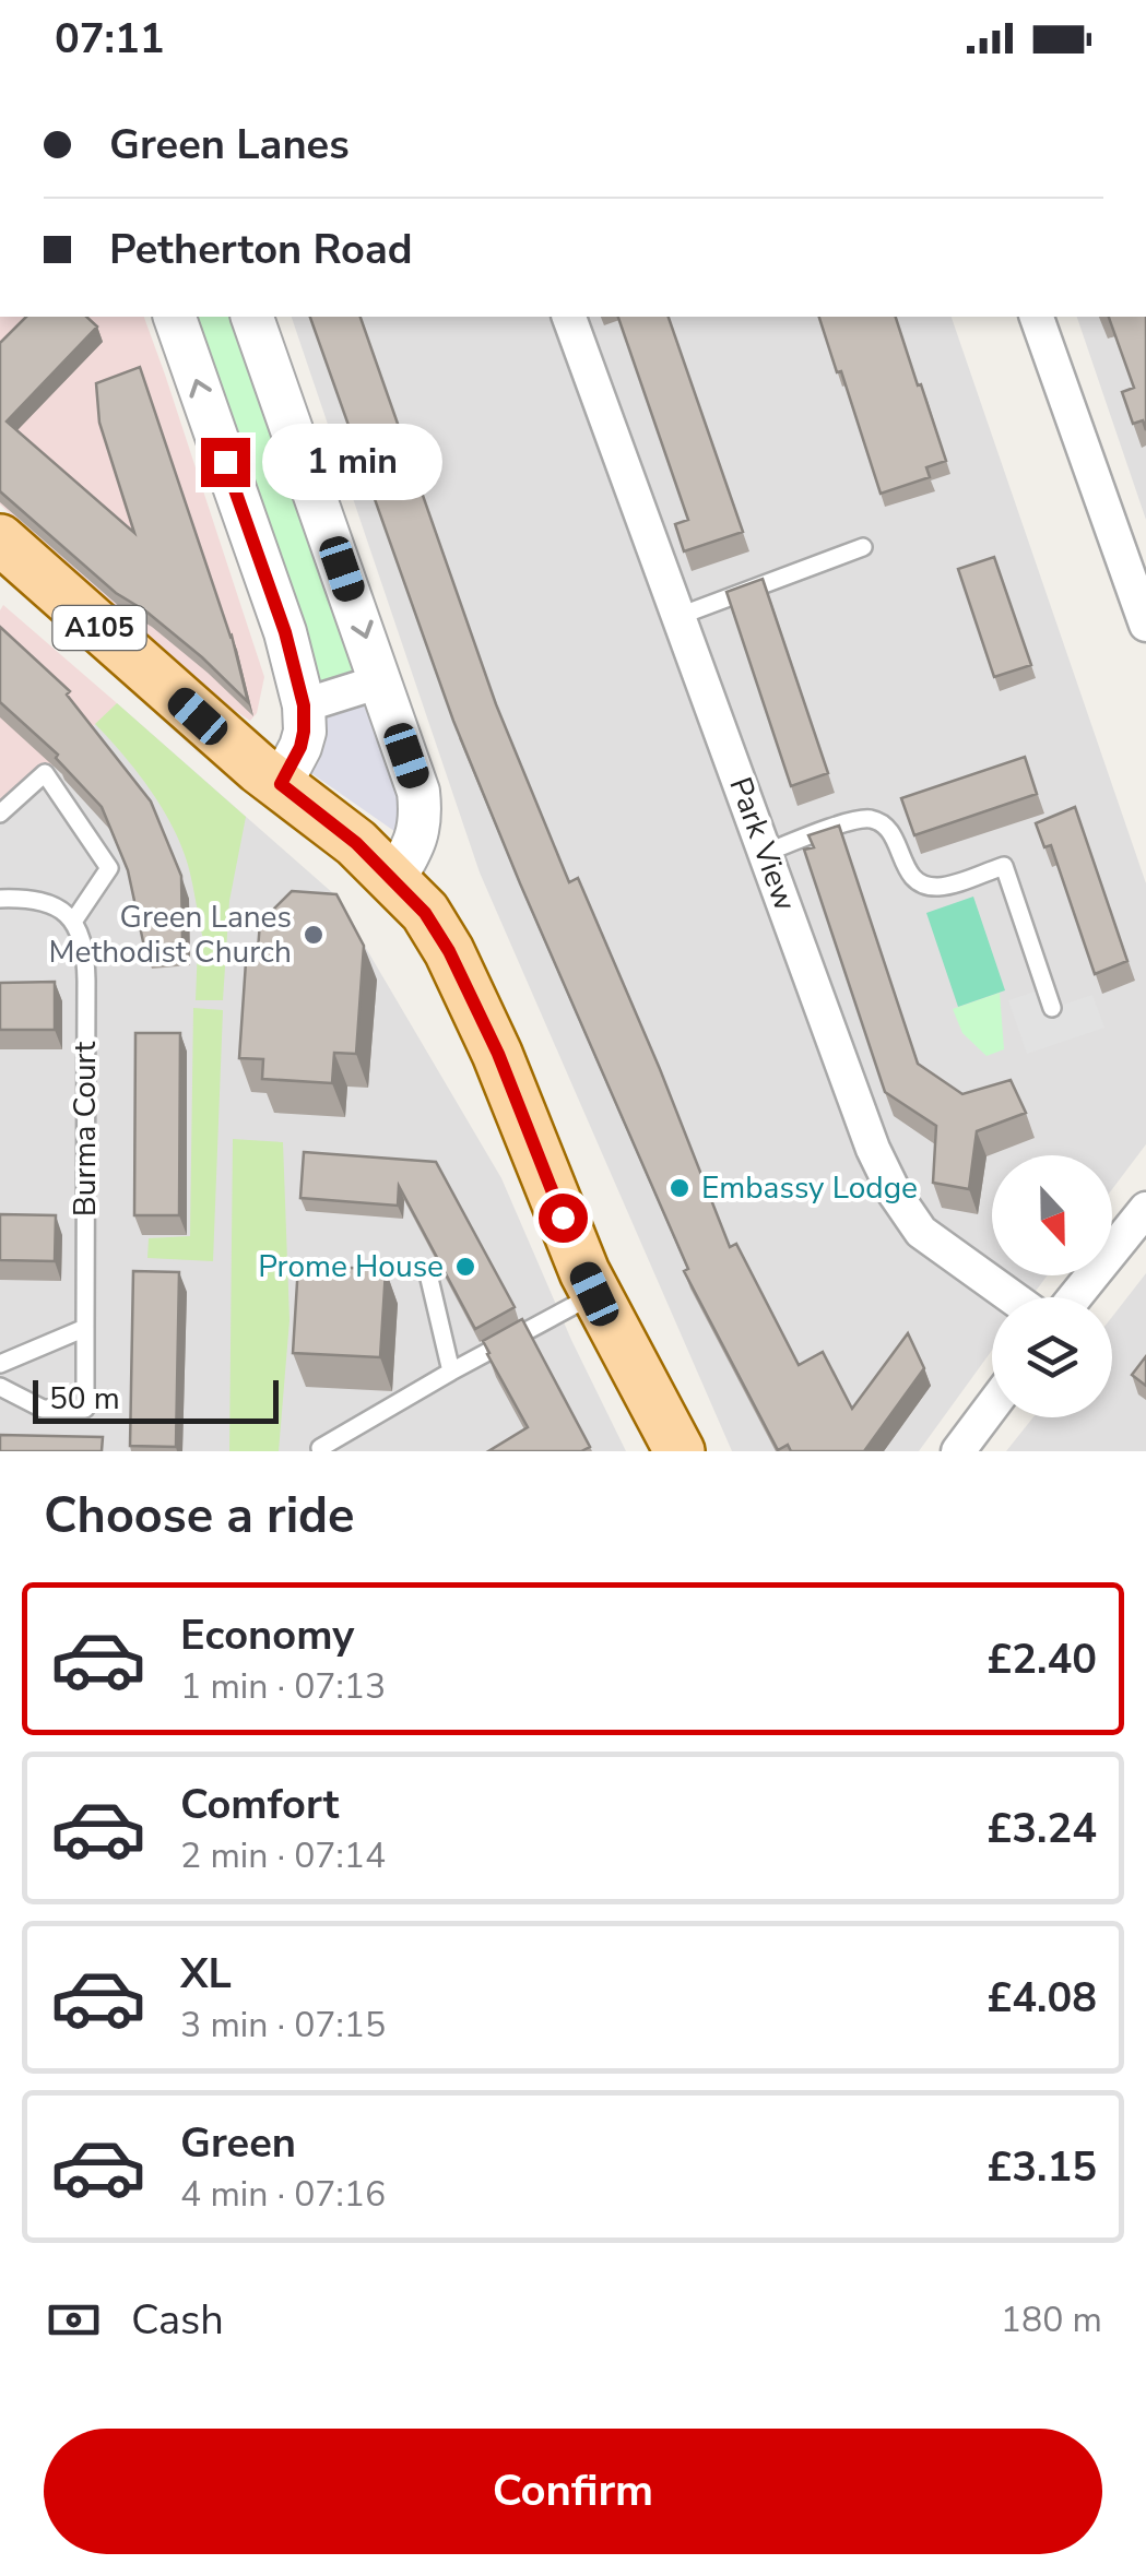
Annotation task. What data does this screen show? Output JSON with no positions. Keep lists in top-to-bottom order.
{
  "streets": {
    "main road": ["A105"],
    "street": ["Park View"],
    "lane": ["Burma Court"]
  },
  "places": ["Green Lanes Methodist Church", "Embassy Lodge", "Prome House"],
  "scale_bar": "50 m",
  "north": "bottom",
  "page": {
    "status": "07:11",
    "banner": ["Green Lanes", "Petherton Road"],
    "bubble": "1 min",
    "scale": "50 m",
    "heading": "Choose a ride",
    "list": [
      {
        "name": "Economy",
        "note": "1 min · 07:13",
        "value": "£2.40"
      },
      {
        "name": "Comfort",
        "note": "2 min · 07:14",
        "value": "£3.24"
      },
      {
        "name": "XL",
        "note": "3 min · 07:15",
        "value": "£4.08"
      },
      {
        "name": "Green",
        "note": "4 min · 07:16",
        "value": "£3.15"
      }
    ],
    "pay": ["Cash", "180 m"],
    "buttons": "Confirm"
  }
}
